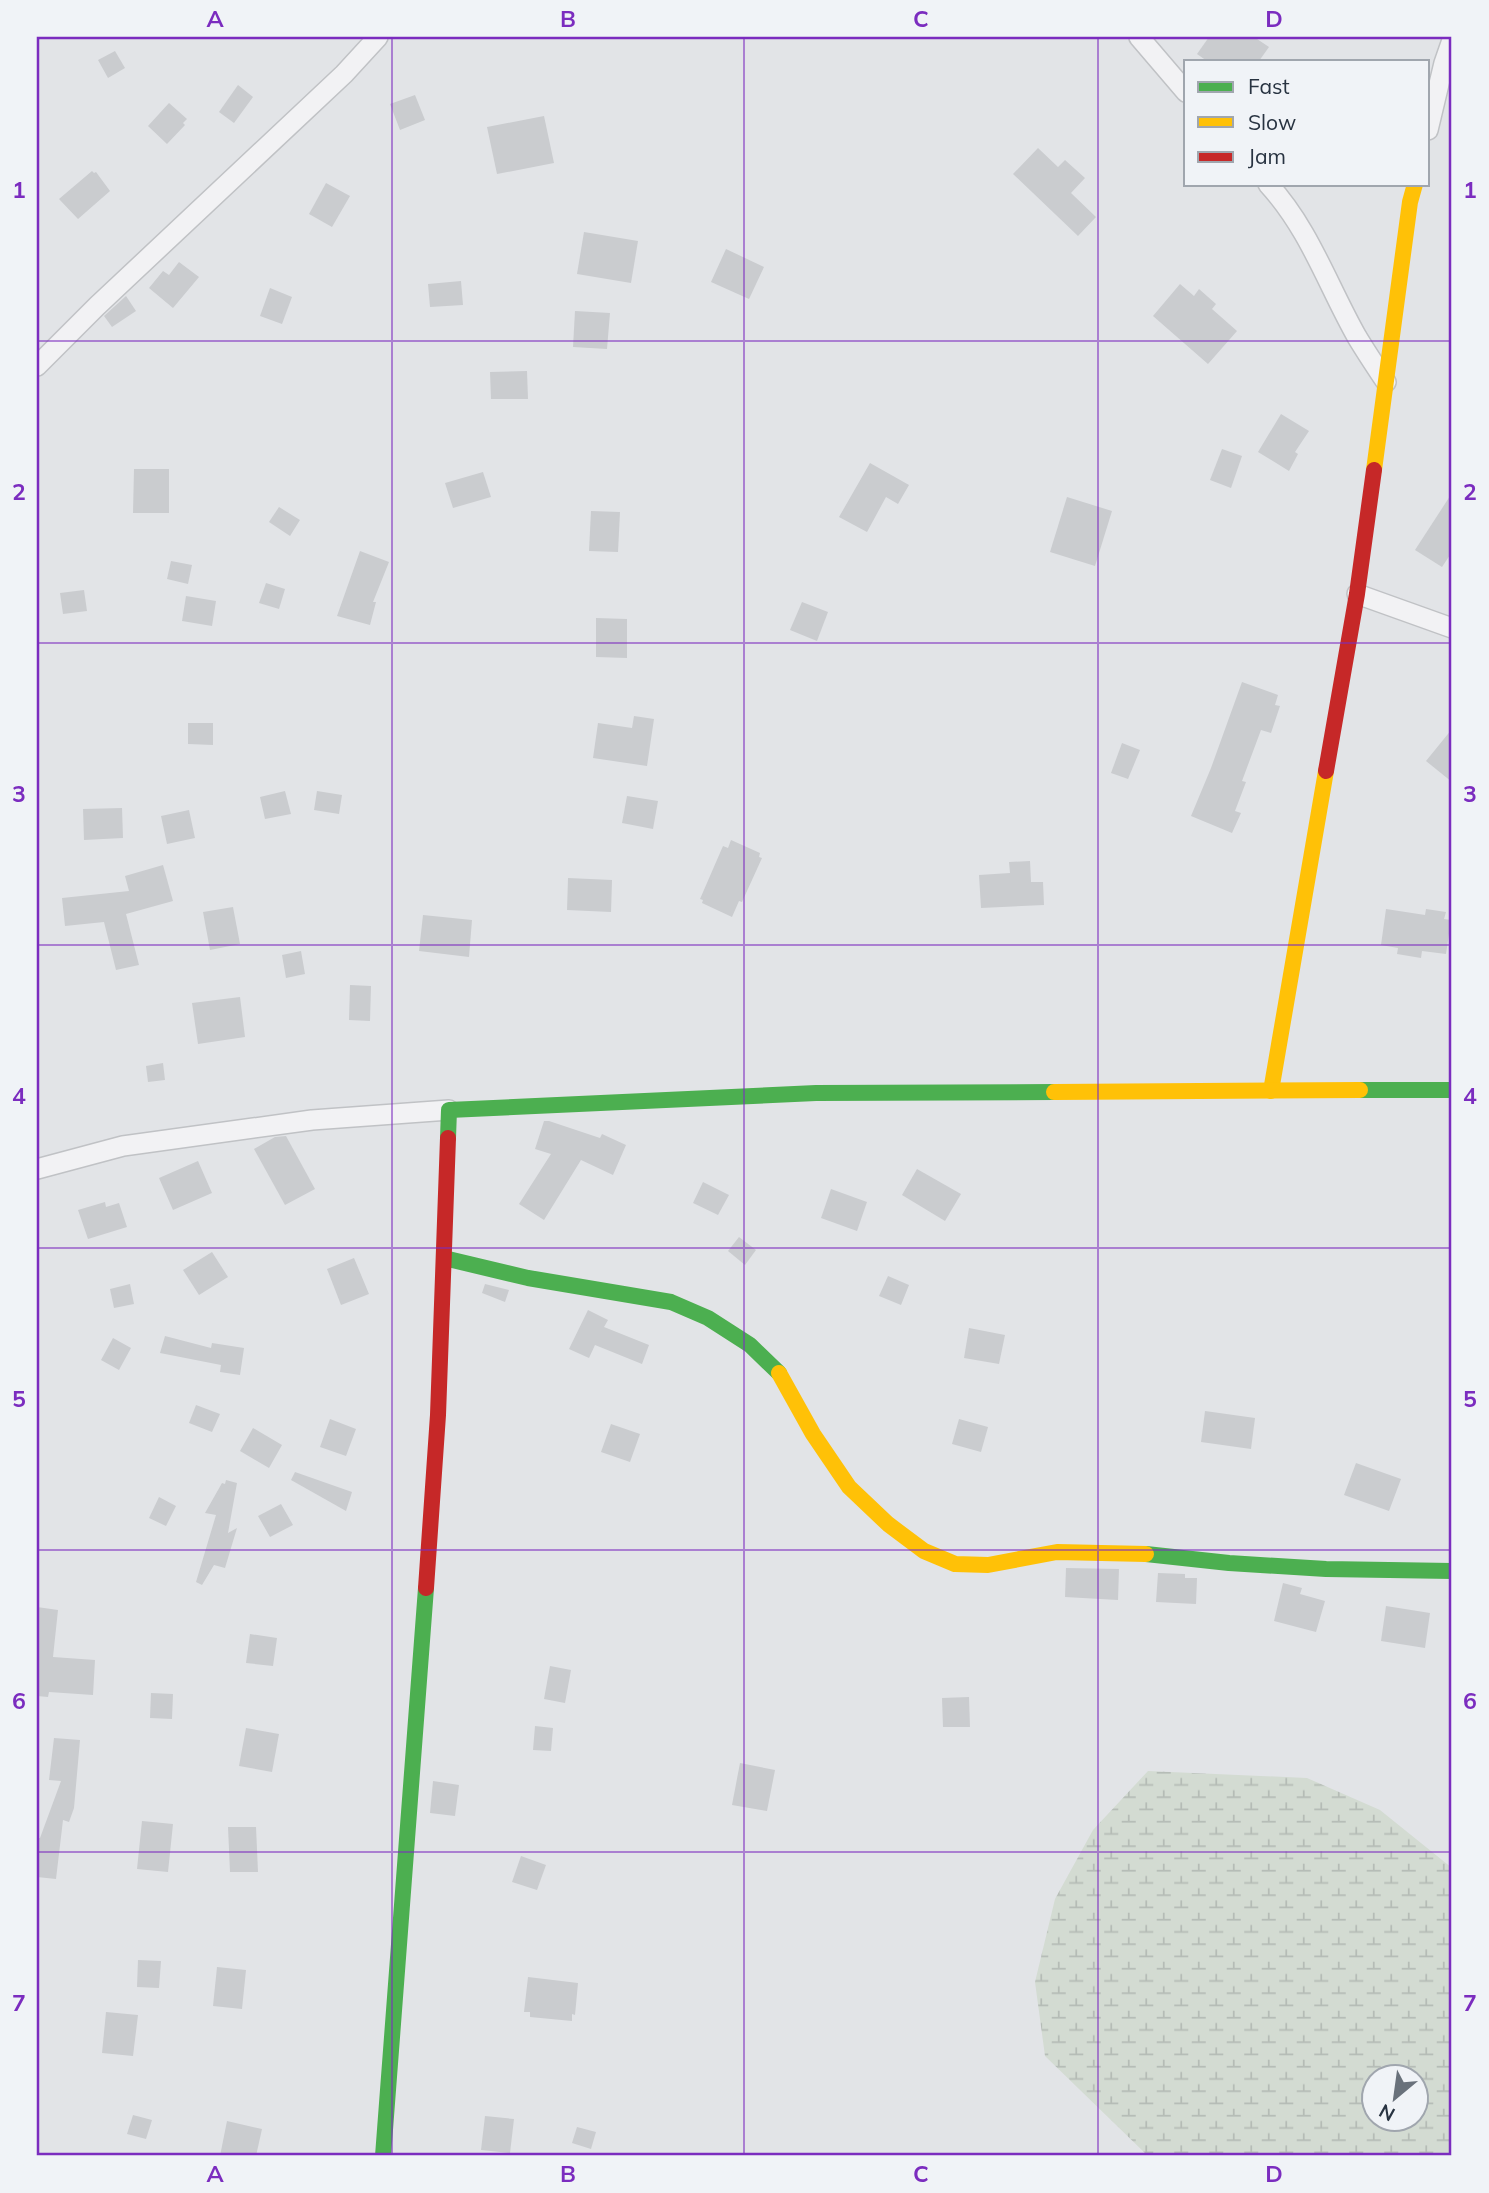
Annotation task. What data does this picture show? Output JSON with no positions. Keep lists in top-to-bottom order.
{
  "legend": ["Fast", "Slow", "Jam"],
  "north": "bottom left",
  "grid": {
    "columns": [
      "A",
      "B",
      "C",
      "D"
    ],
    "rows": [
      "1",
      "2",
      "3",
      "4",
      "5",
      "6",
      "7"
    ]
  }
}
